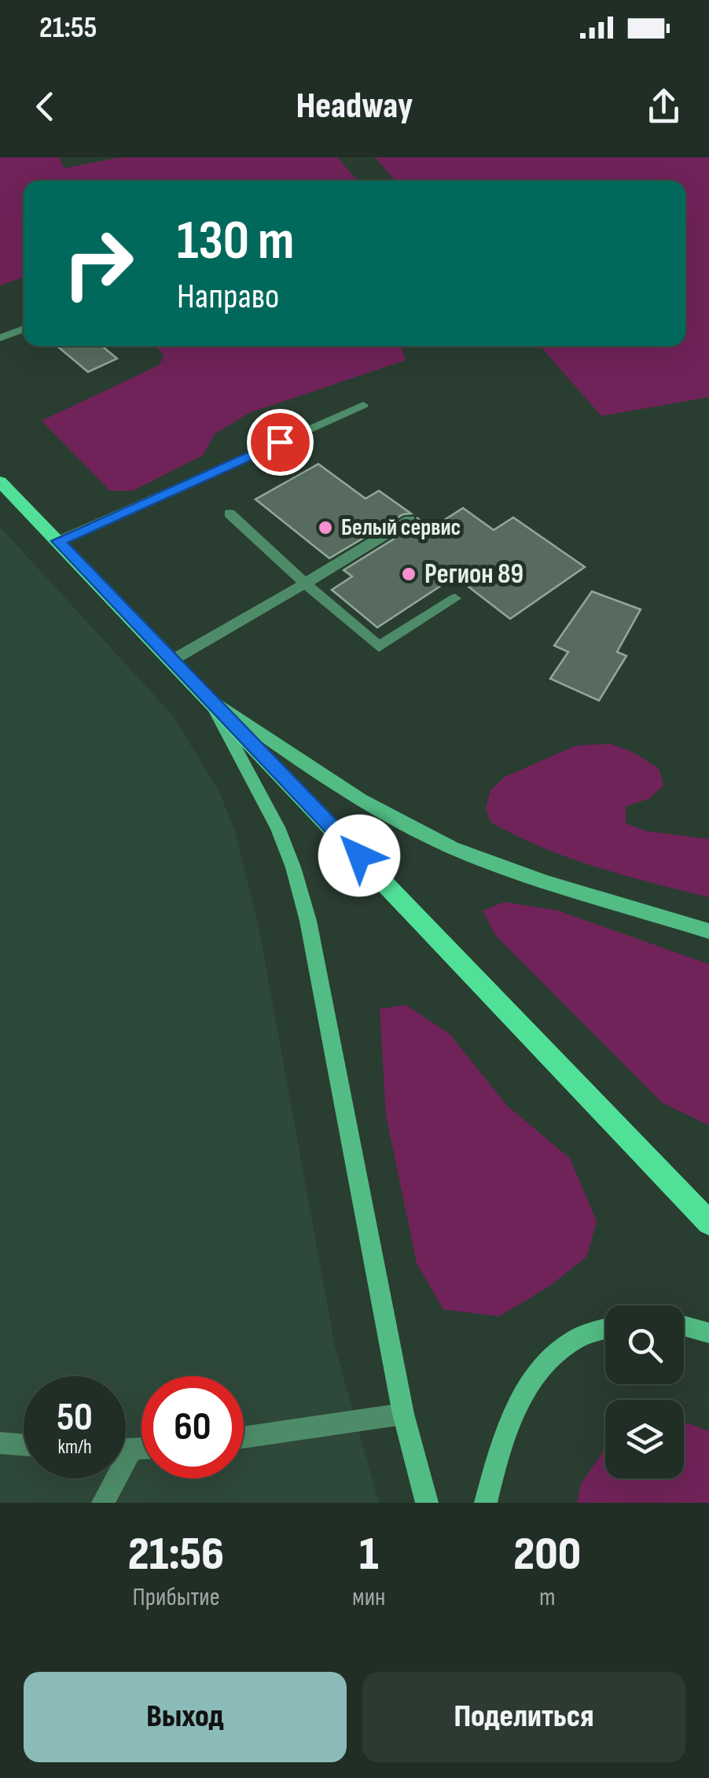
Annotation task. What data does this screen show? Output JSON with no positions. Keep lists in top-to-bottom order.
{
  "places": ["Белый сервис", "Регион 89"],
  "page": {
    "status": "21:55",
    "header": "Headway",
    "turn": ["130 m", "Направо"],
    "speed": "50 km/h",
    "limit": "60",
    "eta": [
      "21:56",
      "Прибытие",
      "1",
      "мин",
      "200",
      "m"
    ],
    "buttons": ["Выход", "Поделиться"]
  }
}
